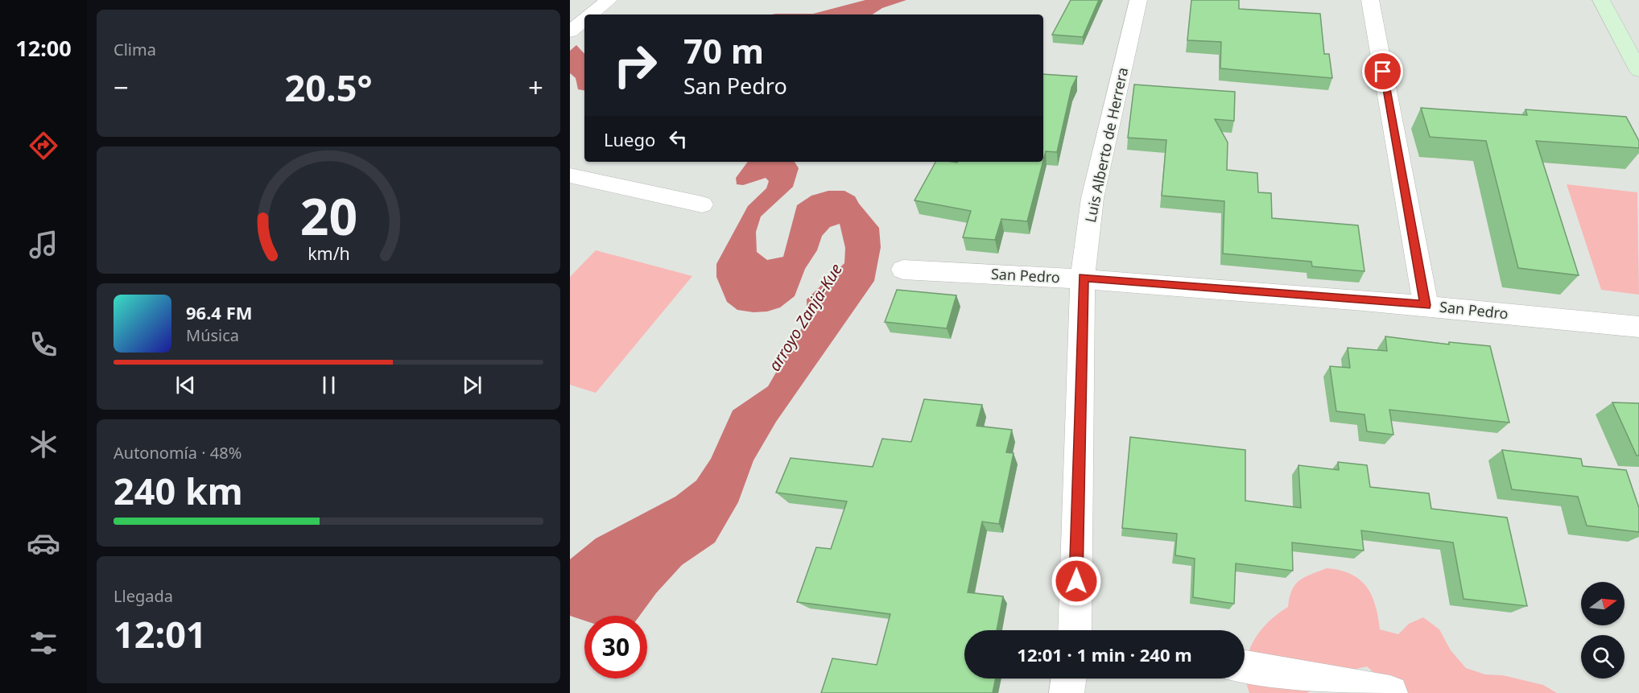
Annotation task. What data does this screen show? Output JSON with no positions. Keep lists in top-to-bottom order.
{
  "streets": {
    "street": ["Luis Alberto de Herrera", "San Pedro"]
  },
  "crossings": [
    ["Luis Alberto de Herrera", "San Pedro"]
  ],
  "water": ["arroyo Zanja-Kue"],
  "north": "right",
  "page": {
    "tabs": "12:00",
    "tile": [
      "Clima",
      ["Autonomía · 48%", "240 km"],
      ["Llegada", "12:01"]
    ],
    "turn": ["70 m", "San Pedro"],
    "heat": ["−", "20.5°", "+"],
    "then": "Luego",
    "song": ["96.4 FM", "Música"],
    "limit": "30",
    "trip": "12:01 · 1 min · 240 m",
    "gauge": ["20", "km/h"]
  }
}
